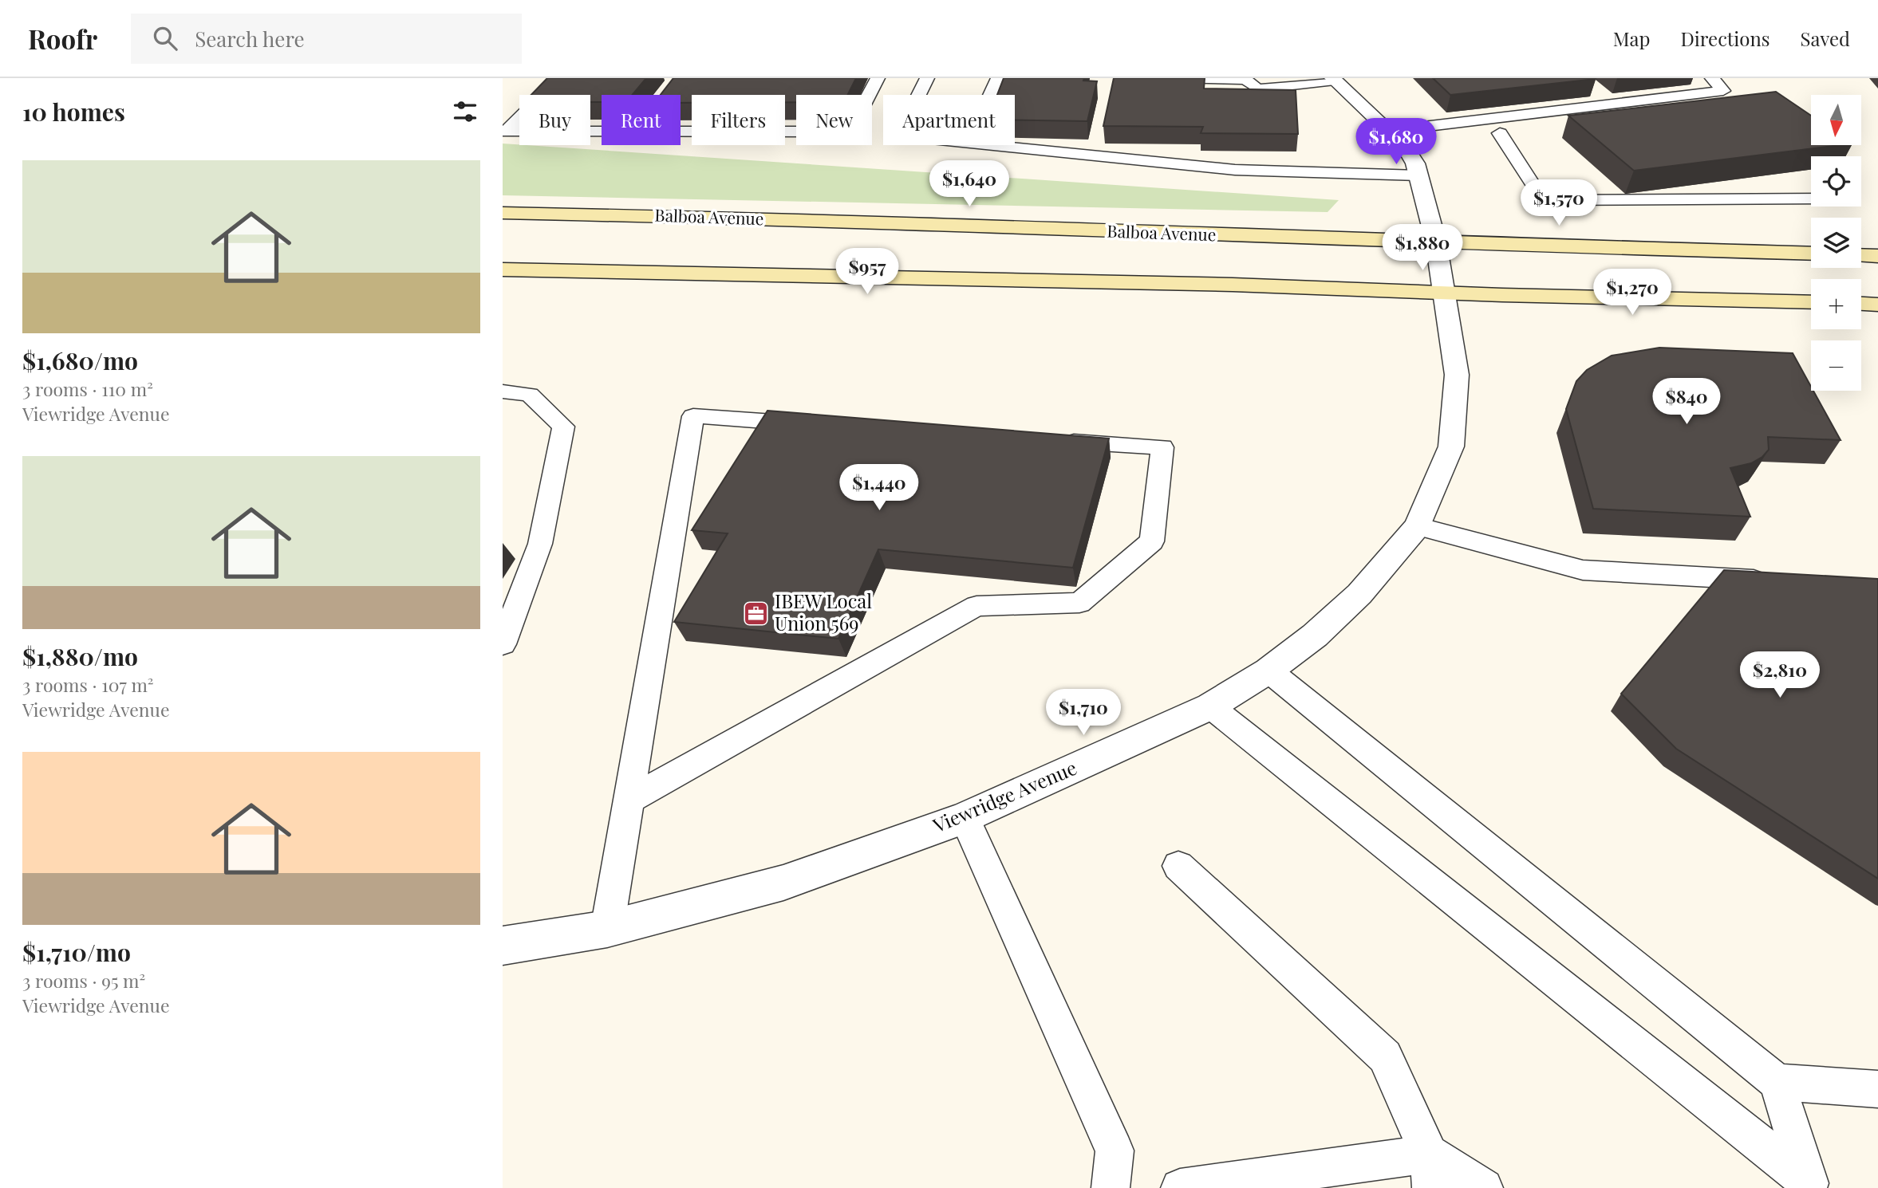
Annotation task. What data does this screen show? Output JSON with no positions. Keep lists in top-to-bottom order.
{
  "streets": {
    "main road": ["Balboa Avenue"],
    "street": ["Viewridge Avenue"]
  },
  "crossings": [
    ["Balboa Avenue", "Viewridge Avenue"]
  ],
  "places": {
    "office": ["IBEW Local Union 569"]
  },
  "north": "bottom",
  "page": {
    "header": "Roofr",
    "search": "Search here",
    "nav": ["Map", "Directions", "Saved"],
    "heading": "10 homes",
    "map_buttons": ["+", "−"],
    "chip": [
      "Buy",
      "Rent",
      "Filters",
      "New",
      "Apartment"
    ],
    "price": [
      "$1,680",
      "$1,640",
      "$1,570",
      "$1,880",
      "$957",
      "$1,270",
      "$840",
      "$1,440",
      "$2,810",
      "$1,710"
    ],
    "list": [
      {
        "name": "$1,680/mo",
        "note": "3 rooms · 110 m² · Viewridge Avenue"
      },
      {
        "name": "$1,880/mo",
        "note": "3 rooms · 107 m² · Viewridge Avenue"
      },
      {
        "name": "$1,710/mo",
        "note": "3 rooms · 95 m² · Viewridge Avenue"
      }
    ]
  }
}
